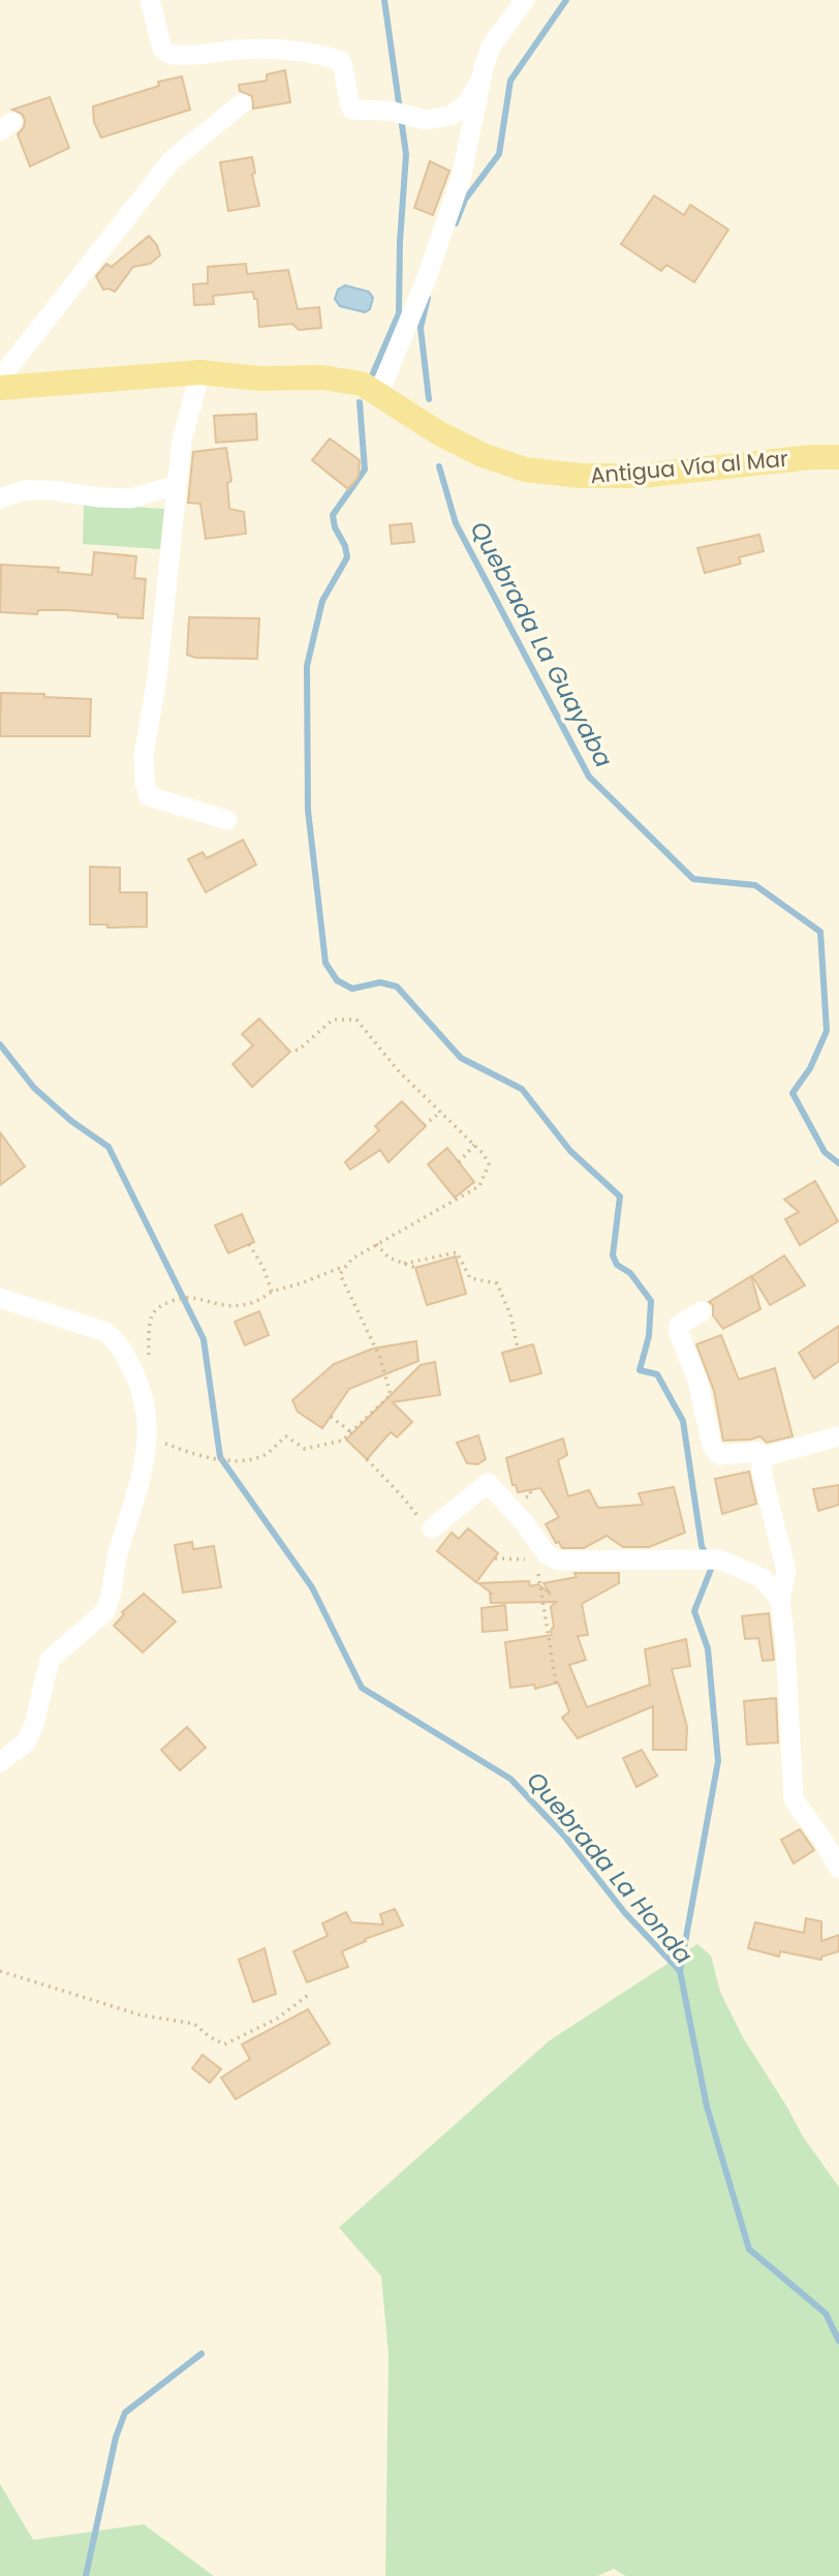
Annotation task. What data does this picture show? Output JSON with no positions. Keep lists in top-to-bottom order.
{
  "streets": {
    "main road": ["Antigua Vía al Mar"]
  },
  "water": ["Quebrada La Guayaba", "Quebrada La Honda"]
}
